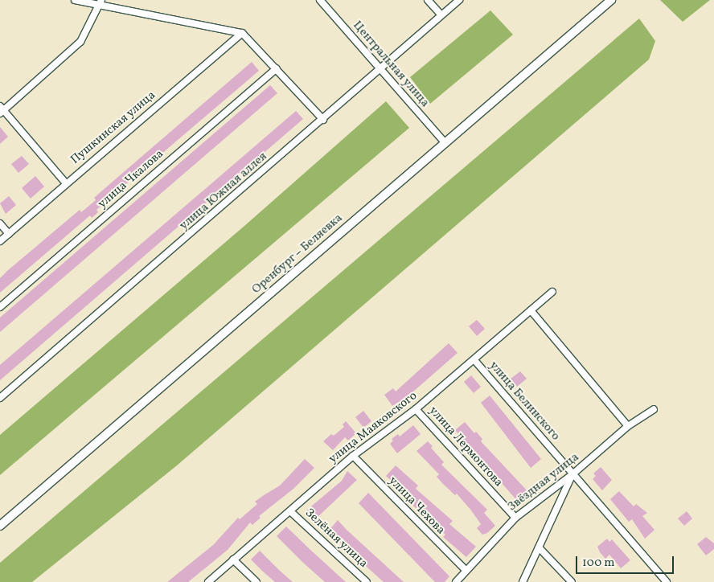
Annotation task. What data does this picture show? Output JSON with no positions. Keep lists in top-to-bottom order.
{
  "streets": {
    "main road": ["Оренбург – Беляевка"],
    "street": [
      "Центральная улица",
      "Пушкинская улица",
      "улица Чкалова",
      "улица Южная аллея",
      "улица Белинского",
      "улица Маяковского",
      "улица Лермонтова",
      "Звёздная улица",
      "улица Чехова",
      "Зелёная улица"
    ]
  },
  "crossings": [
    ["Центральная улица", "улица Южная аллея"],
    ["Центральная улица", "Оренбург – Беляевка"],
    ["улица Белинского", "улица Маяковского"],
    ["улица Белинского", "Звёздная улица"],
    ["улица Маяковского", "улица Лермонтова"],
    ["улица Маяковского", "улица Чехова"],
    ["улица Маяковского", "Зелёная улица"],
    ["улица Лермонтова", "Звёздная улица"],
    ["Звёздная улица", "улица Чехова"]
  ],
  "scale_bar": "100 m"
}
